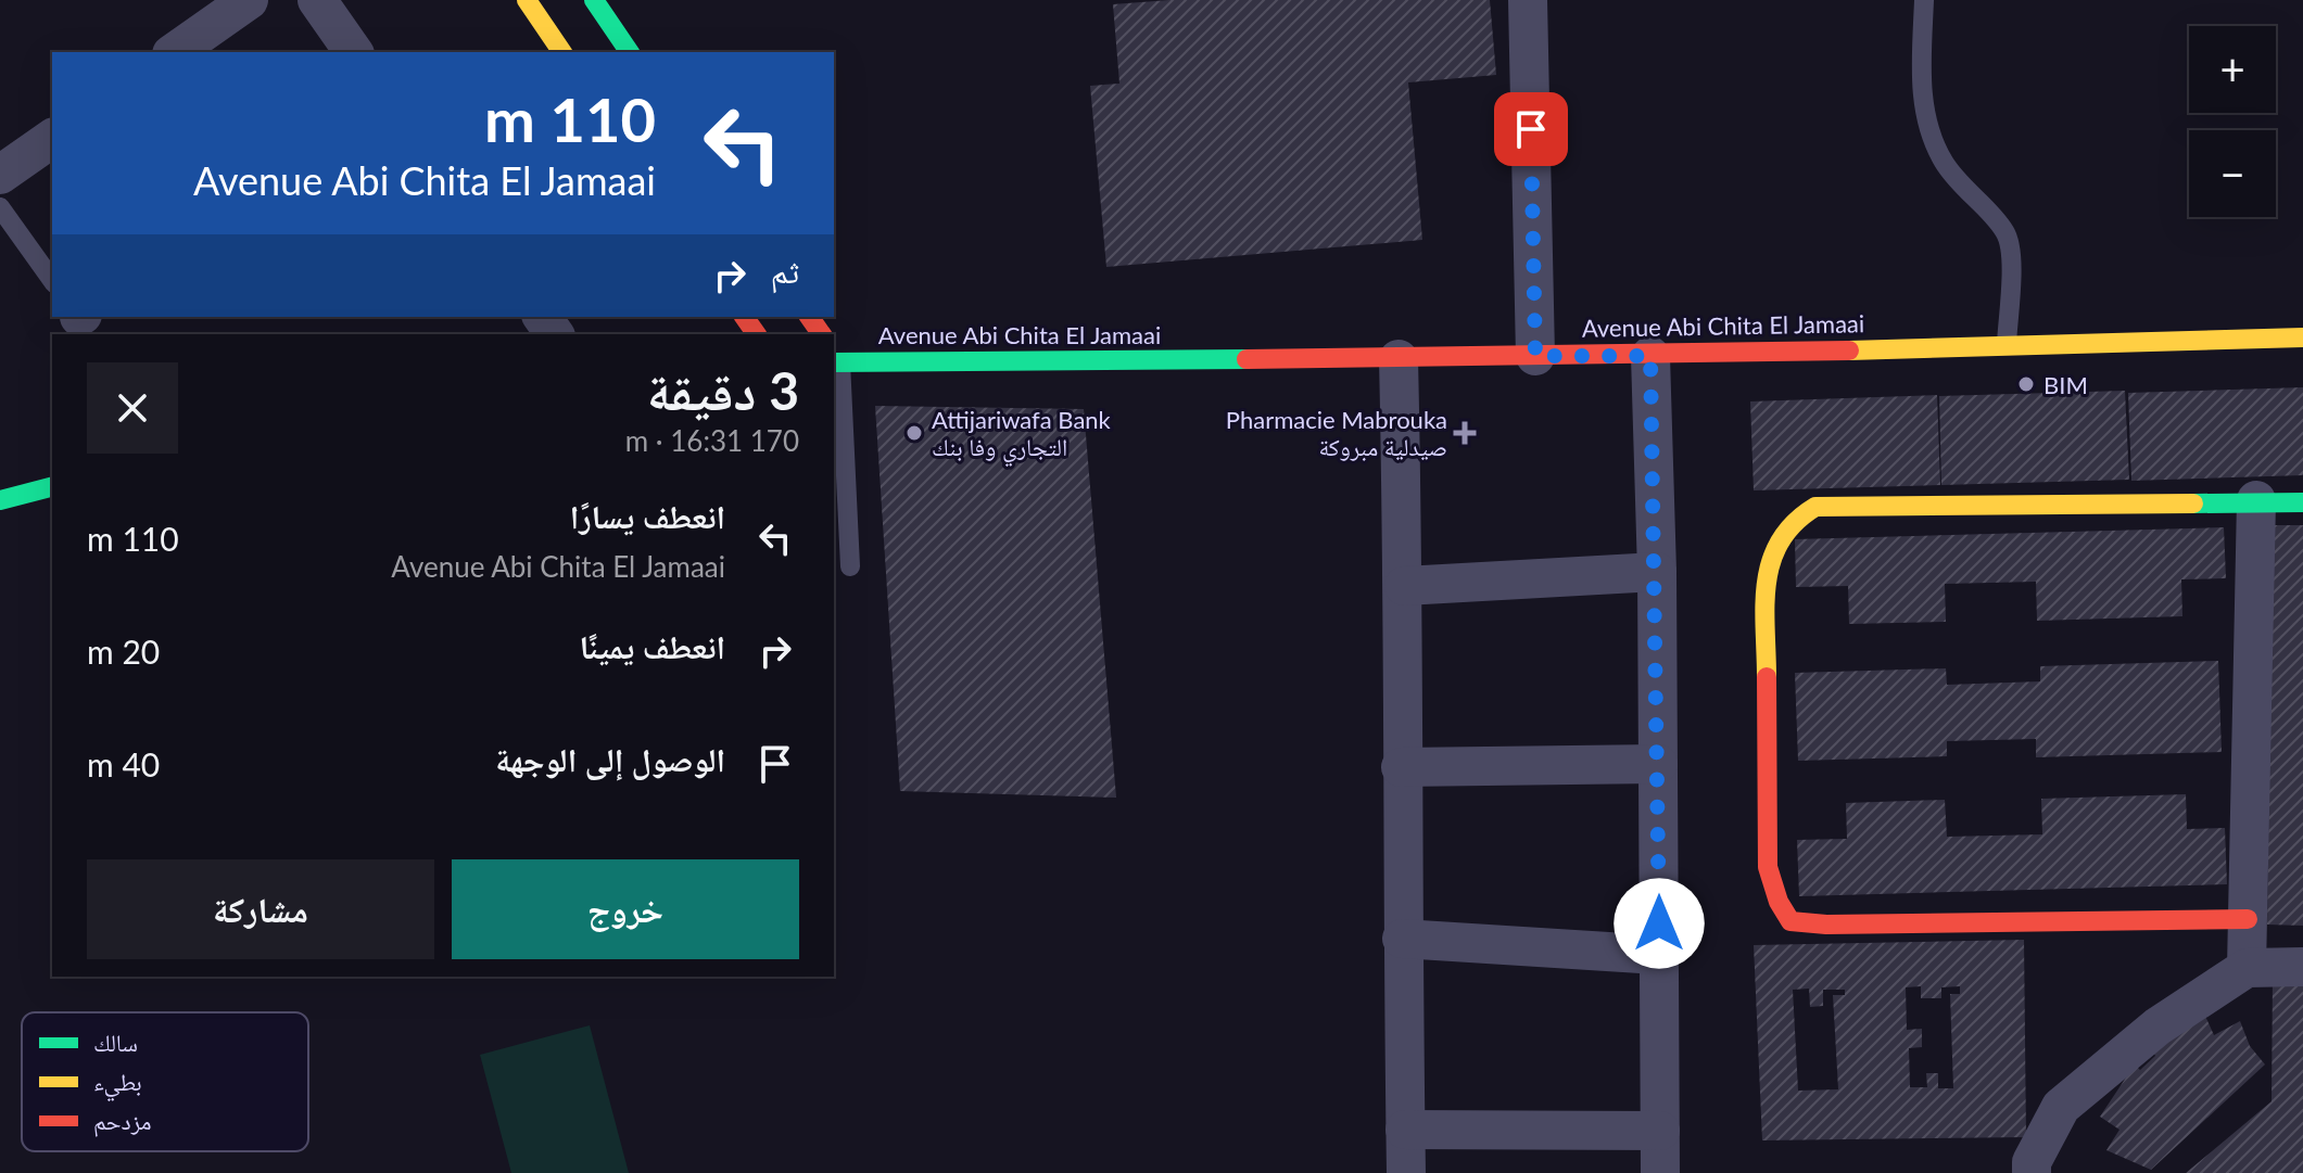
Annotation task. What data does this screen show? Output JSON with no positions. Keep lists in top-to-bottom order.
{
  "streets": {
    "street": ["Avenue Abi Chita El Jamaai"]
  },
  "places": {
    "other": ["BIM", "Attijariwafa Bank التجاري وفا بنك"],
    "health": ["Pharmacie Mabrouka صيدلية مبروكة"]
  },
  "legend": ["سالك", "بطيء", "مزدحم"],
  "page": {
    "map_buttons": ["+", "−"],
    "turn": ["110 m", "Avenue Abi Chita El Jamaai"],
    "then": "ثم",
    "heading": ["3 دقيقة", "170 m · 16:31"],
    "list": [
      {
        "name": "انعطف يسارًا",
        "note": "Avenue Abi Chita El Jamaai",
        "value": "110 m"
      },
      {
        "name": "انعطف يمينًا",
        "value": "20 m"
      },
      {
        "name": "الوصول إلى الوجهة",
        "value": "40 m"
      }
    ],
    "buttons": ["خروج", "مشاركة"]
  }
}
